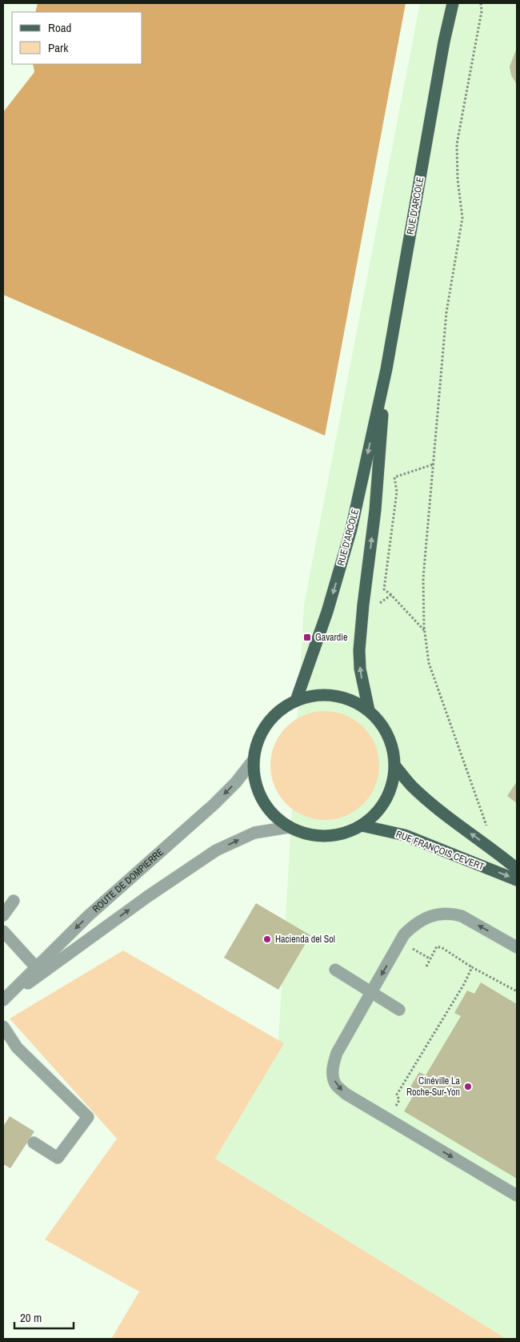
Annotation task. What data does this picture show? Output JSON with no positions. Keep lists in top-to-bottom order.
{
  "streets": {
    "main road": ["RUE D'ARCOLE", "RUE FRANÇOIS CEVERT"],
    "street": ["ROUTE DE DOMPIERRE"]
  },
  "crossings": [
    ["RUE D'ARCOLE", "RUE FRANÇOIS CEVERT"],
    ["RUE D'ARCOLE", "ROUTE DE DOMPIERRE"],
    ["RUE FRANÇOIS CEVERT", "ROUTE DE DOMPIERRE"]
  ],
  "places": {
    "transit": ["Gavardie"],
    "other": ["Hacienda del Sol", "Cinéville La Roche-Sur-Yon"]
  },
  "legend": ["Road", "Park"],
  "scale_bar": "20 m"
}
